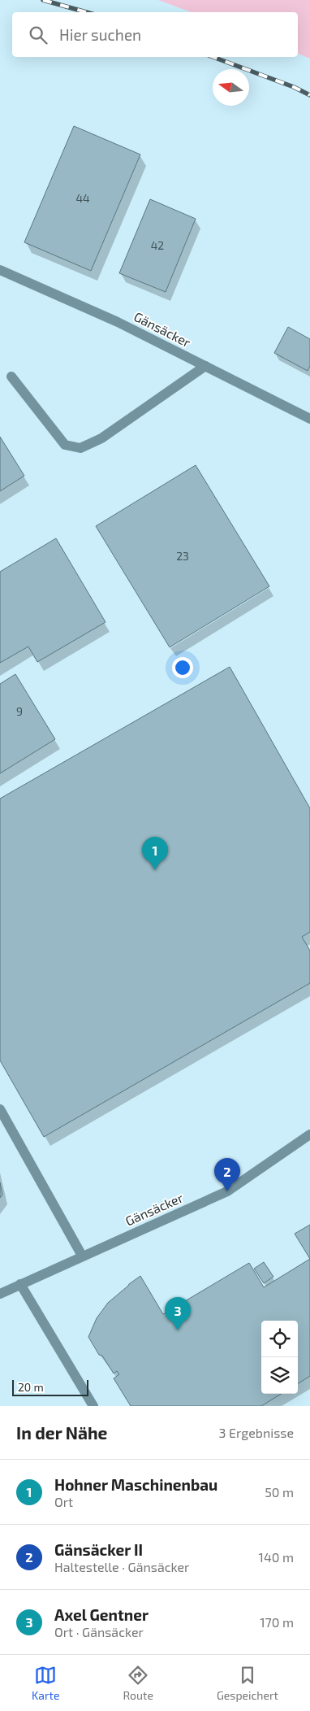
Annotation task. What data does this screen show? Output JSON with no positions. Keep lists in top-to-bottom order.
{
  "streets": {
    "street": ["Gänsäcker"]
  },
  "house_numbers": [
    "44",
    "42",
    "23",
    "9"
  ],
  "scale_bar": "20 m",
  "north": "left",
  "page": {
    "search": "Hier suchen",
    "pins": ["1", "2", "3"],
    "scale": "20 m",
    "heading": ["In der Nähe", "3 Ergebnisse"],
    "list": [
      {
        "mark": "1",
        "name": "Hohner Maschinenbau",
        "note": "Ort",
        "value": "50 m"
      },
      {
        "mark": "2",
        "name": "Gänsäcker II",
        "note": "Haltestelle · Gänsäcker",
        "value": "140 m"
      },
      {
        "mark": "3",
        "name": "Axel Gentner",
        "note": "Ort · Gänsäcker",
        "value": "170 m"
      }
    ],
    "nav": ["Karte", "Route", "Gespeichert"]
  }
}
